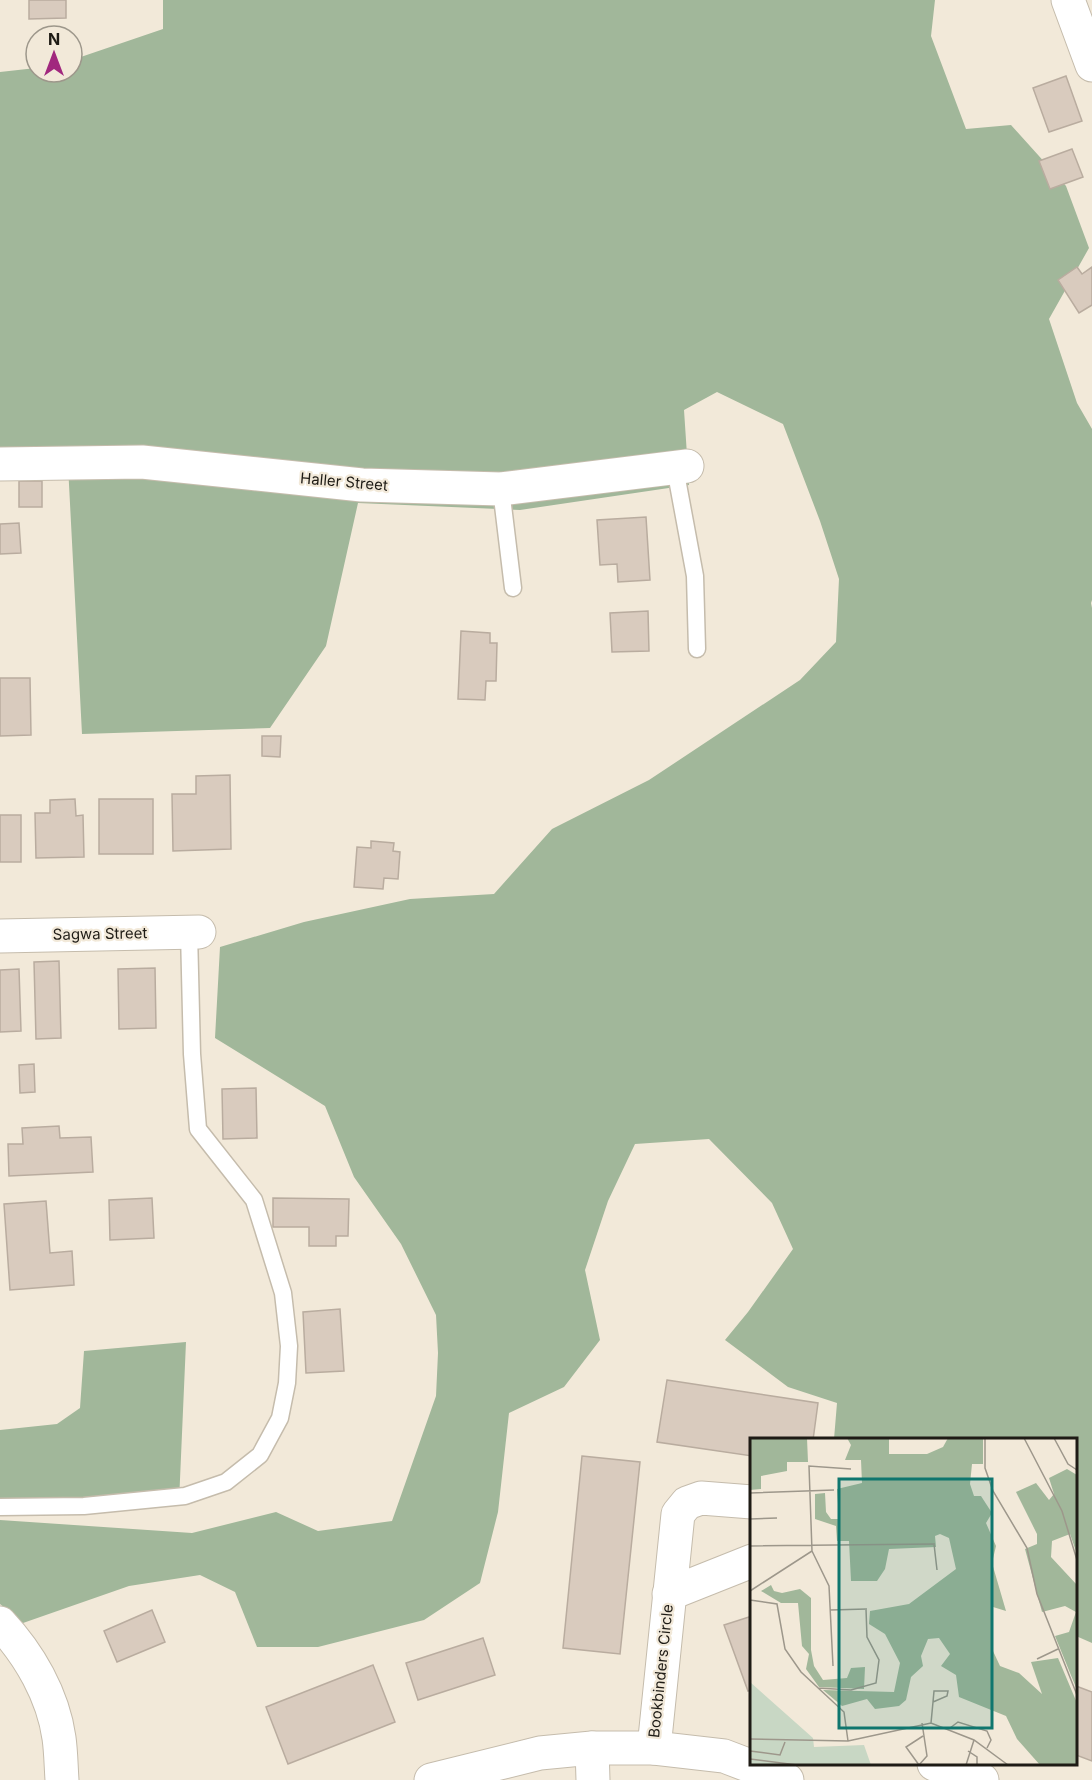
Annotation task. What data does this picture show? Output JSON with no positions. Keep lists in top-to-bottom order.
{
  "streets": {
    "street": ["Haller Street", "Sagwa Street", "Bookbinders Circle"]
  },
  "north": "top"
}
